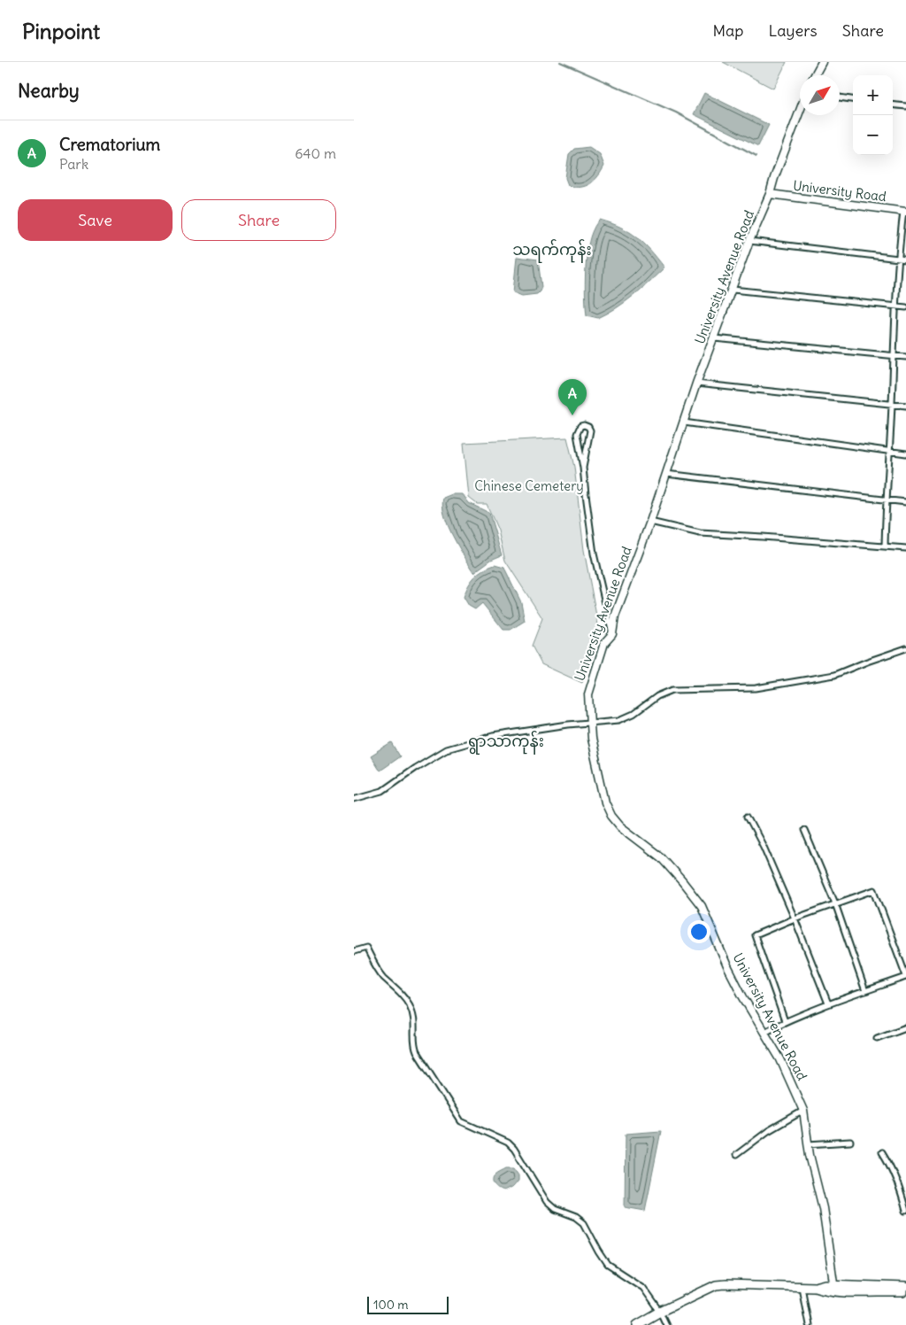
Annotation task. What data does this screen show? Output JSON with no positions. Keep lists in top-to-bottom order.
{
  "streets": {
    "main road": ["University Road", "University Avenue Road"]
  },
  "crossings": [
    ["University Road", "University Avenue Road"]
  ],
  "districts": ["သရက်ကုန်း", "ရွာသာကုန်း"],
  "parks": ["Chinese Cemetery"],
  "scale_bar": "100 m",
  "north": "top right",
  "page": {
    "header": "Pinpoint",
    "nav": ["Map", "Layers", "Share"],
    "heading": "Nearby",
    "map_buttons": ["+", "−"],
    "list": [
      {
        "mark": "A",
        "name": "Crematorium",
        "note": "Park",
        "value": "640 m"
      }
    ],
    "buttons": ["Save", "Share"],
    "pins": "A",
    "scale": "100 m"
  }
}
